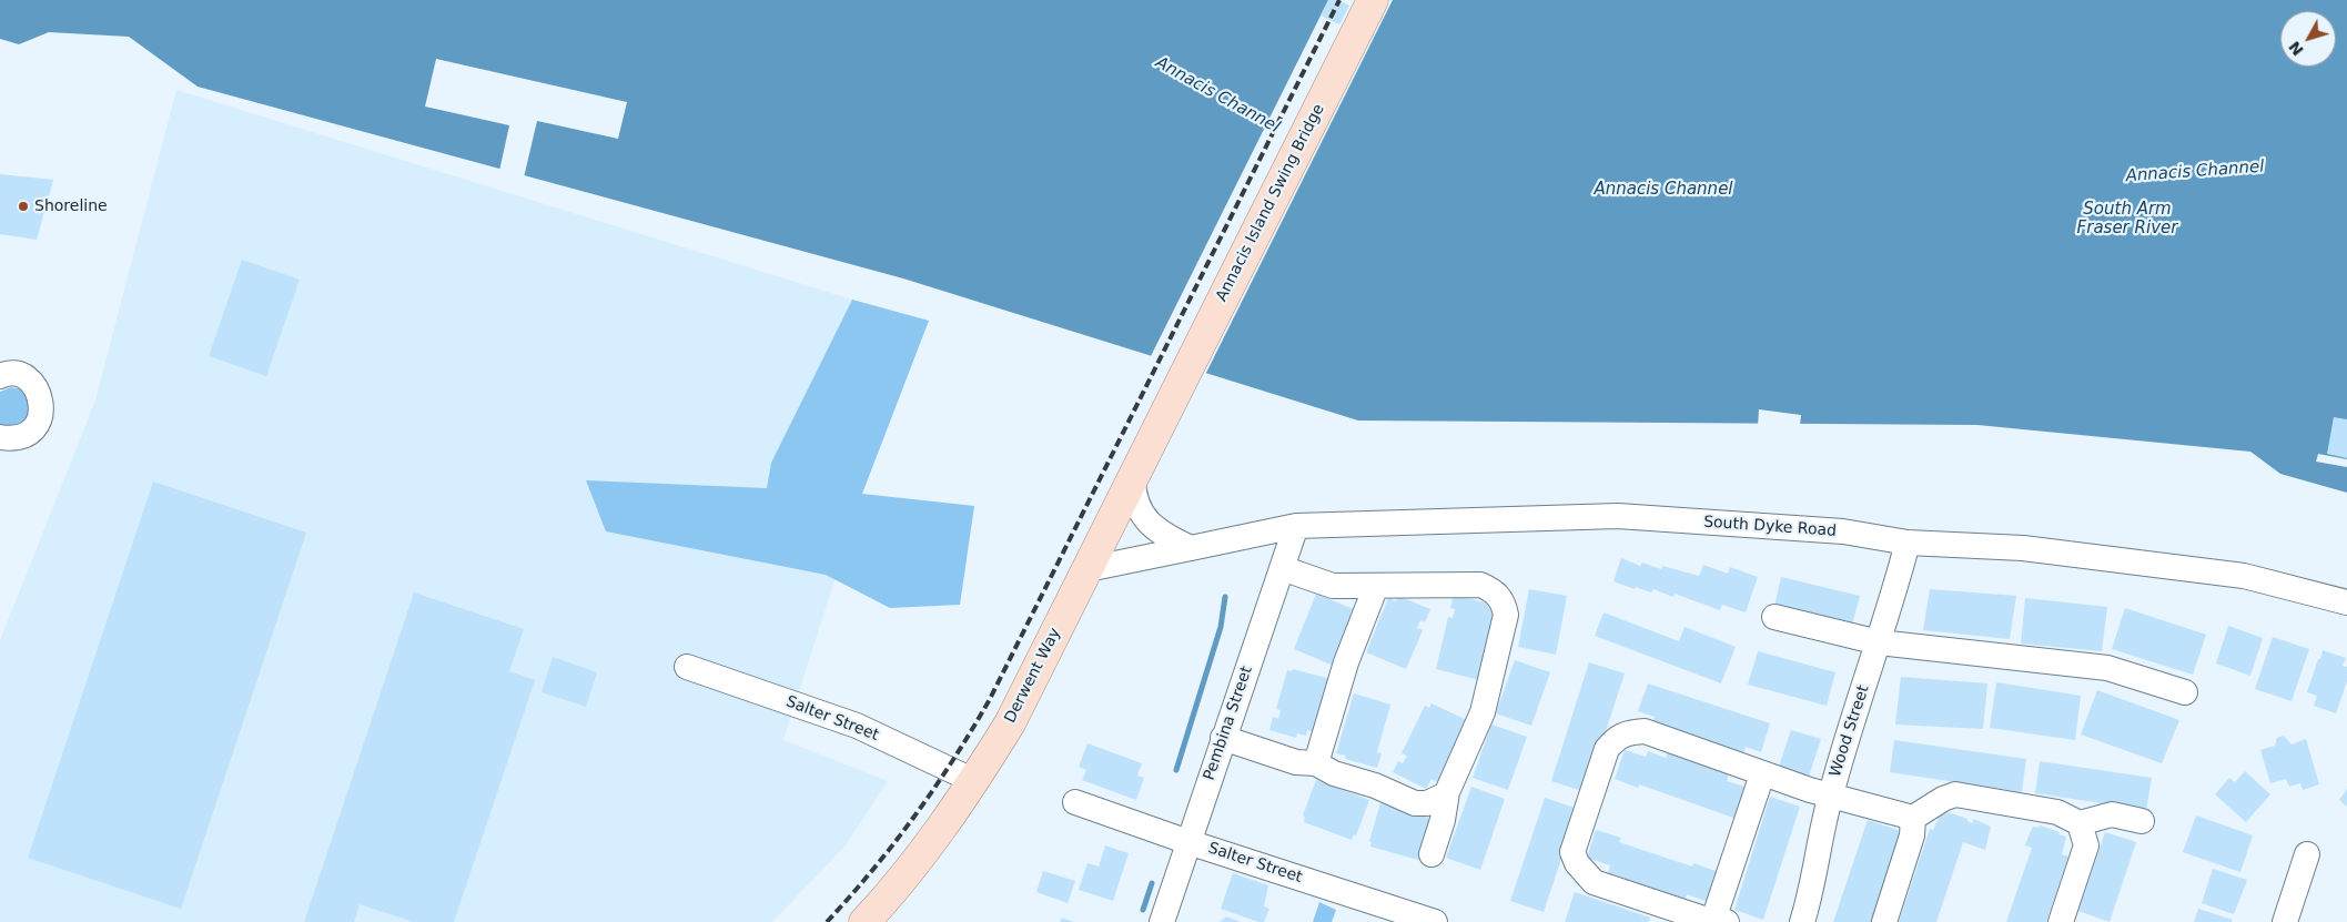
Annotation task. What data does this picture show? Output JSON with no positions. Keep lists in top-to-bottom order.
{
  "streets": {
    "main road": ["Annacis Island Swing Bridge", "Derwent Way"],
    "street": [
      "South Dyke Road",
      "Salter Street",
      "Pembina Street",
      "Wood Street"
    ]
  },
  "crossings": [
    ["Annacis Island Swing Bridge", "Derwent Way"],
    ["South Dyke Road", "Derwent Way"],
    ["South Dyke Road", "Pembina Street"],
    ["South Dyke Road", "Wood Street"],
    ["Derwent Way", "Salter Street"],
    ["Salter Street", "Pembina Street"]
  ],
  "water": ["Annacis Channel", "South Arm Fraser River"],
  "places": ["Shoreline"],
  "north": "bottom left"
}
